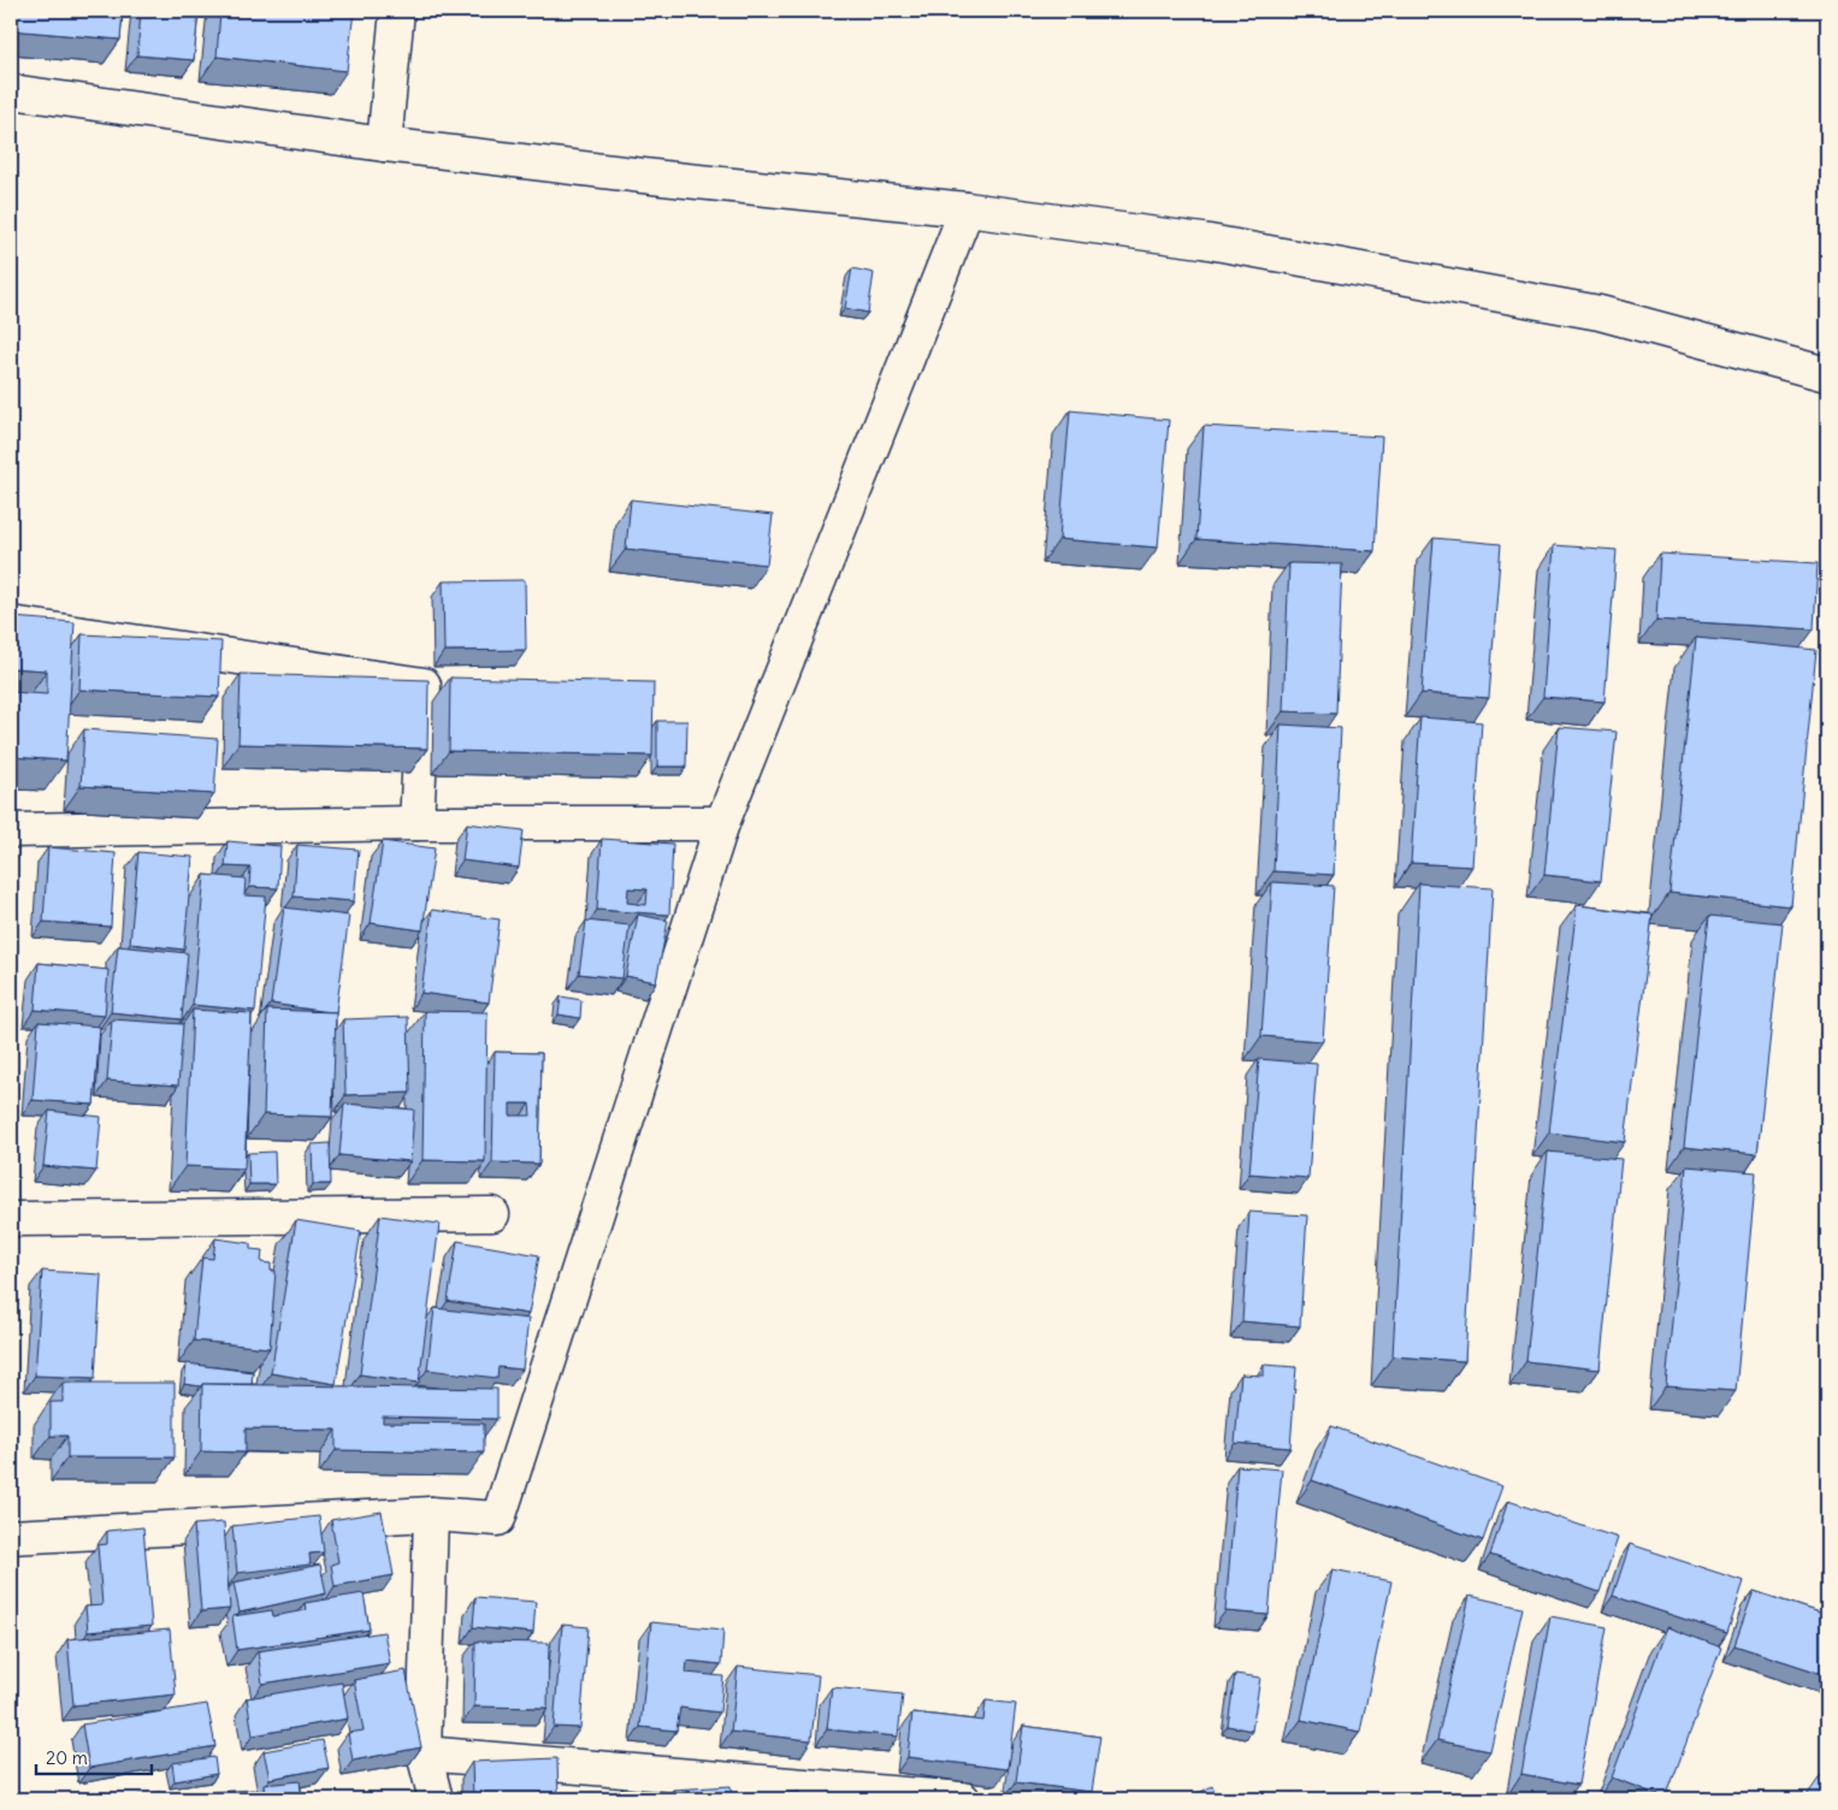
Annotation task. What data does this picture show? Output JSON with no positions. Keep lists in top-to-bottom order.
{
  "scale_bar": "20 m"
}
